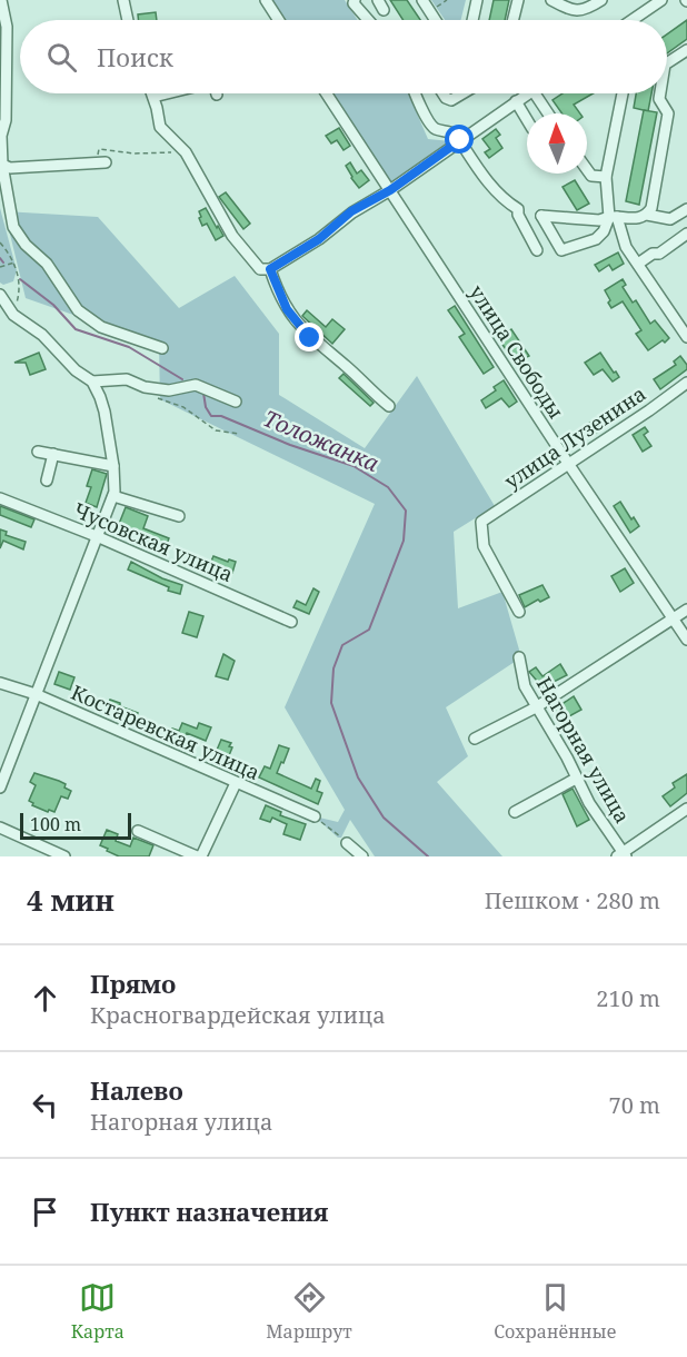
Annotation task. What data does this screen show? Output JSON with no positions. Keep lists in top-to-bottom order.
{
  "streets": {
    "street": [
      "улица Свободы",
      "улица Лузенина",
      "Чусовская улица",
      "Костаревская улица",
      "Нагорная улица"
    ]
  },
  "crossings": [
    ["улица Свободы", "улица Лузенина"]
  ],
  "water": ["Толожанка"],
  "scale_bar": "100 m",
  "north": "top",
  "page": {
    "search": "Поиск",
    "scale": "100 m",
    "heading": ["4 мин", "Пешком · 280 m"],
    "list": [
      ["Прямо", "Красногвардейская улица", "210 m"],
      ["Налево", "Нагорная улица", "70 m"],
      "Пункт назначения"
    ],
    "nav": ["Карта", "Маршрут", "Сохранённые"]
  }
}
